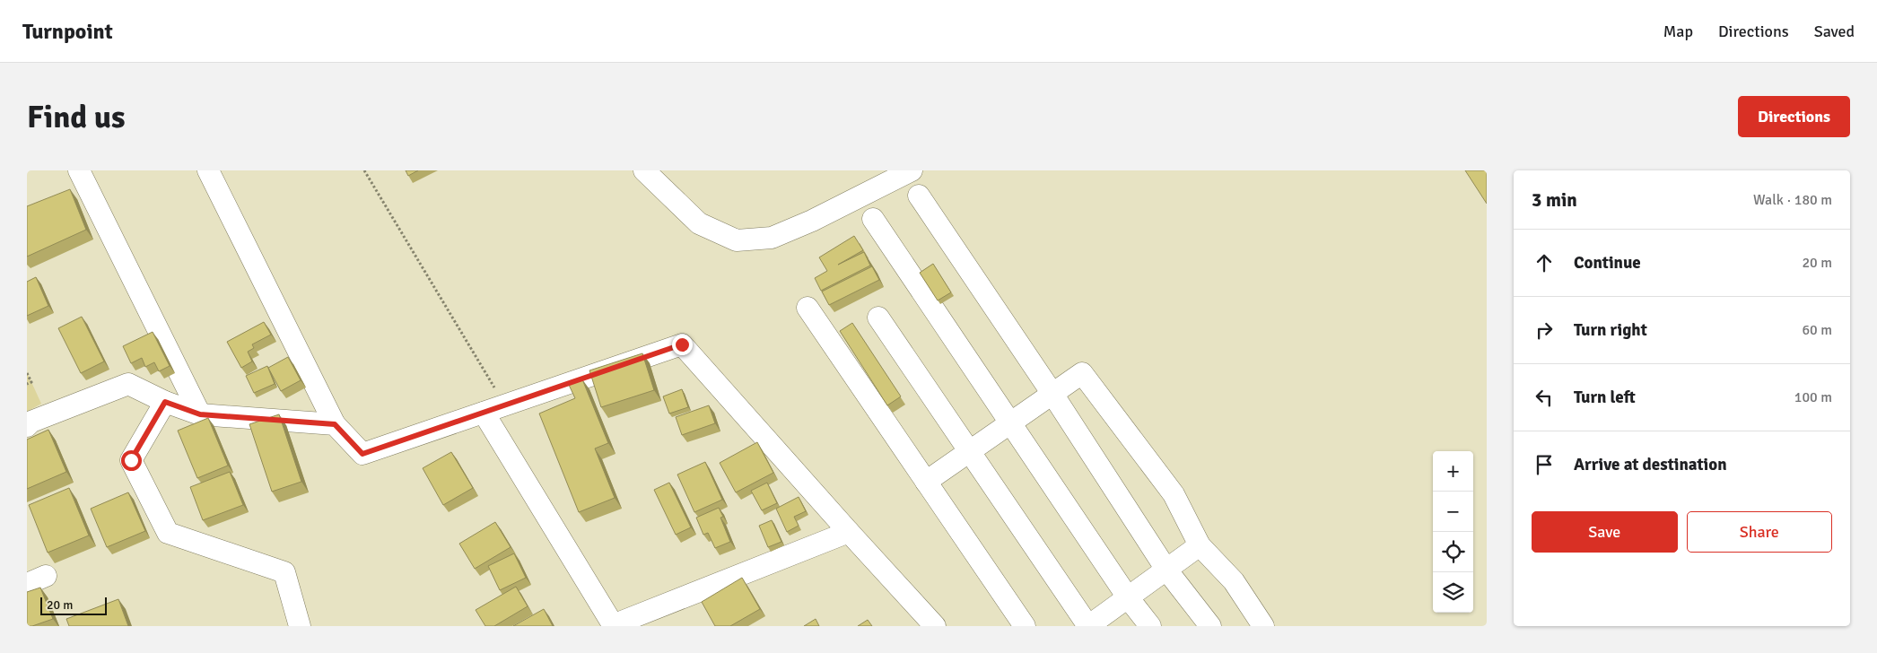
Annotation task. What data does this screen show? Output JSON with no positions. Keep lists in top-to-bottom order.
{
  "scale_bar": "20 m",
  "page": {
    "header": "Turnpoint",
    "nav": ["Map", "Directions", "Saved"],
    "buttons": [
      "Directions",
      ["Save", "Share"]
    ],
    "title": "Find us",
    "heading": ["3 min", "Walk · 180 m"],
    "list": [
      ["Continue", "20 m"],
      ["Turn right", "60 m"],
      ["Turn left", "100 m"],
      "Arrive at destination"
    ],
    "map_buttons": ["+", "−"],
    "scale": "20 m"
  }
}
